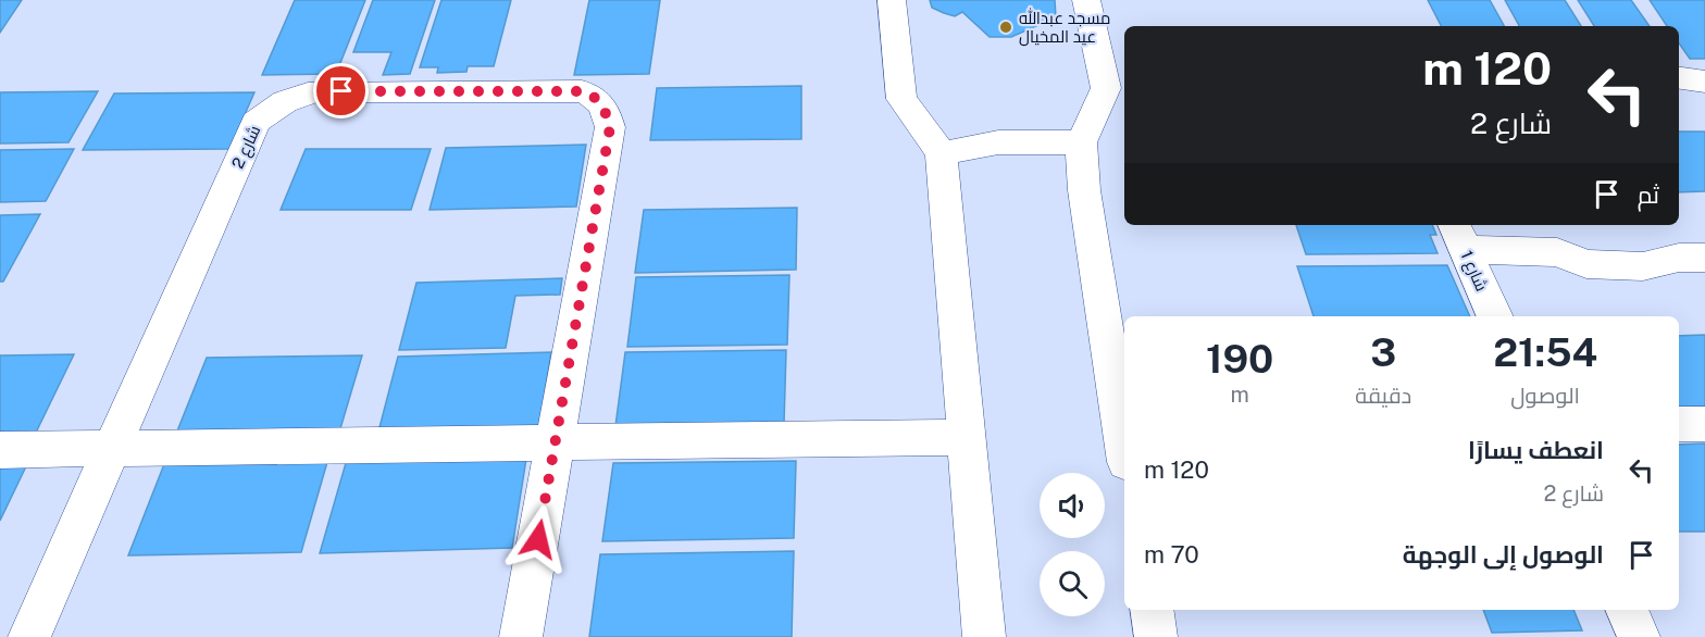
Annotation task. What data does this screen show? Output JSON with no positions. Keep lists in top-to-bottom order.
{
  "streets": {
    "street": ["شارع 2", "شارع 1"]
  },
  "places": ["مسجد عبدالله عيد المخيال"],
  "page": {
    "turn": ["120 m", "شارع 2"],
    "then": "ثم",
    "eta": [
      "21:54",
      "الوصول",
      "3",
      "دقيقة",
      "190",
      "m"
    ],
    "list": [
      {
        "name": "انعطف يسارًا",
        "note": "شارع 2",
        "value": "120 m"
      },
      {
        "name": "الوصول إلى الوجهة",
        "value": "70 m"
      }
    ]
  }
}
